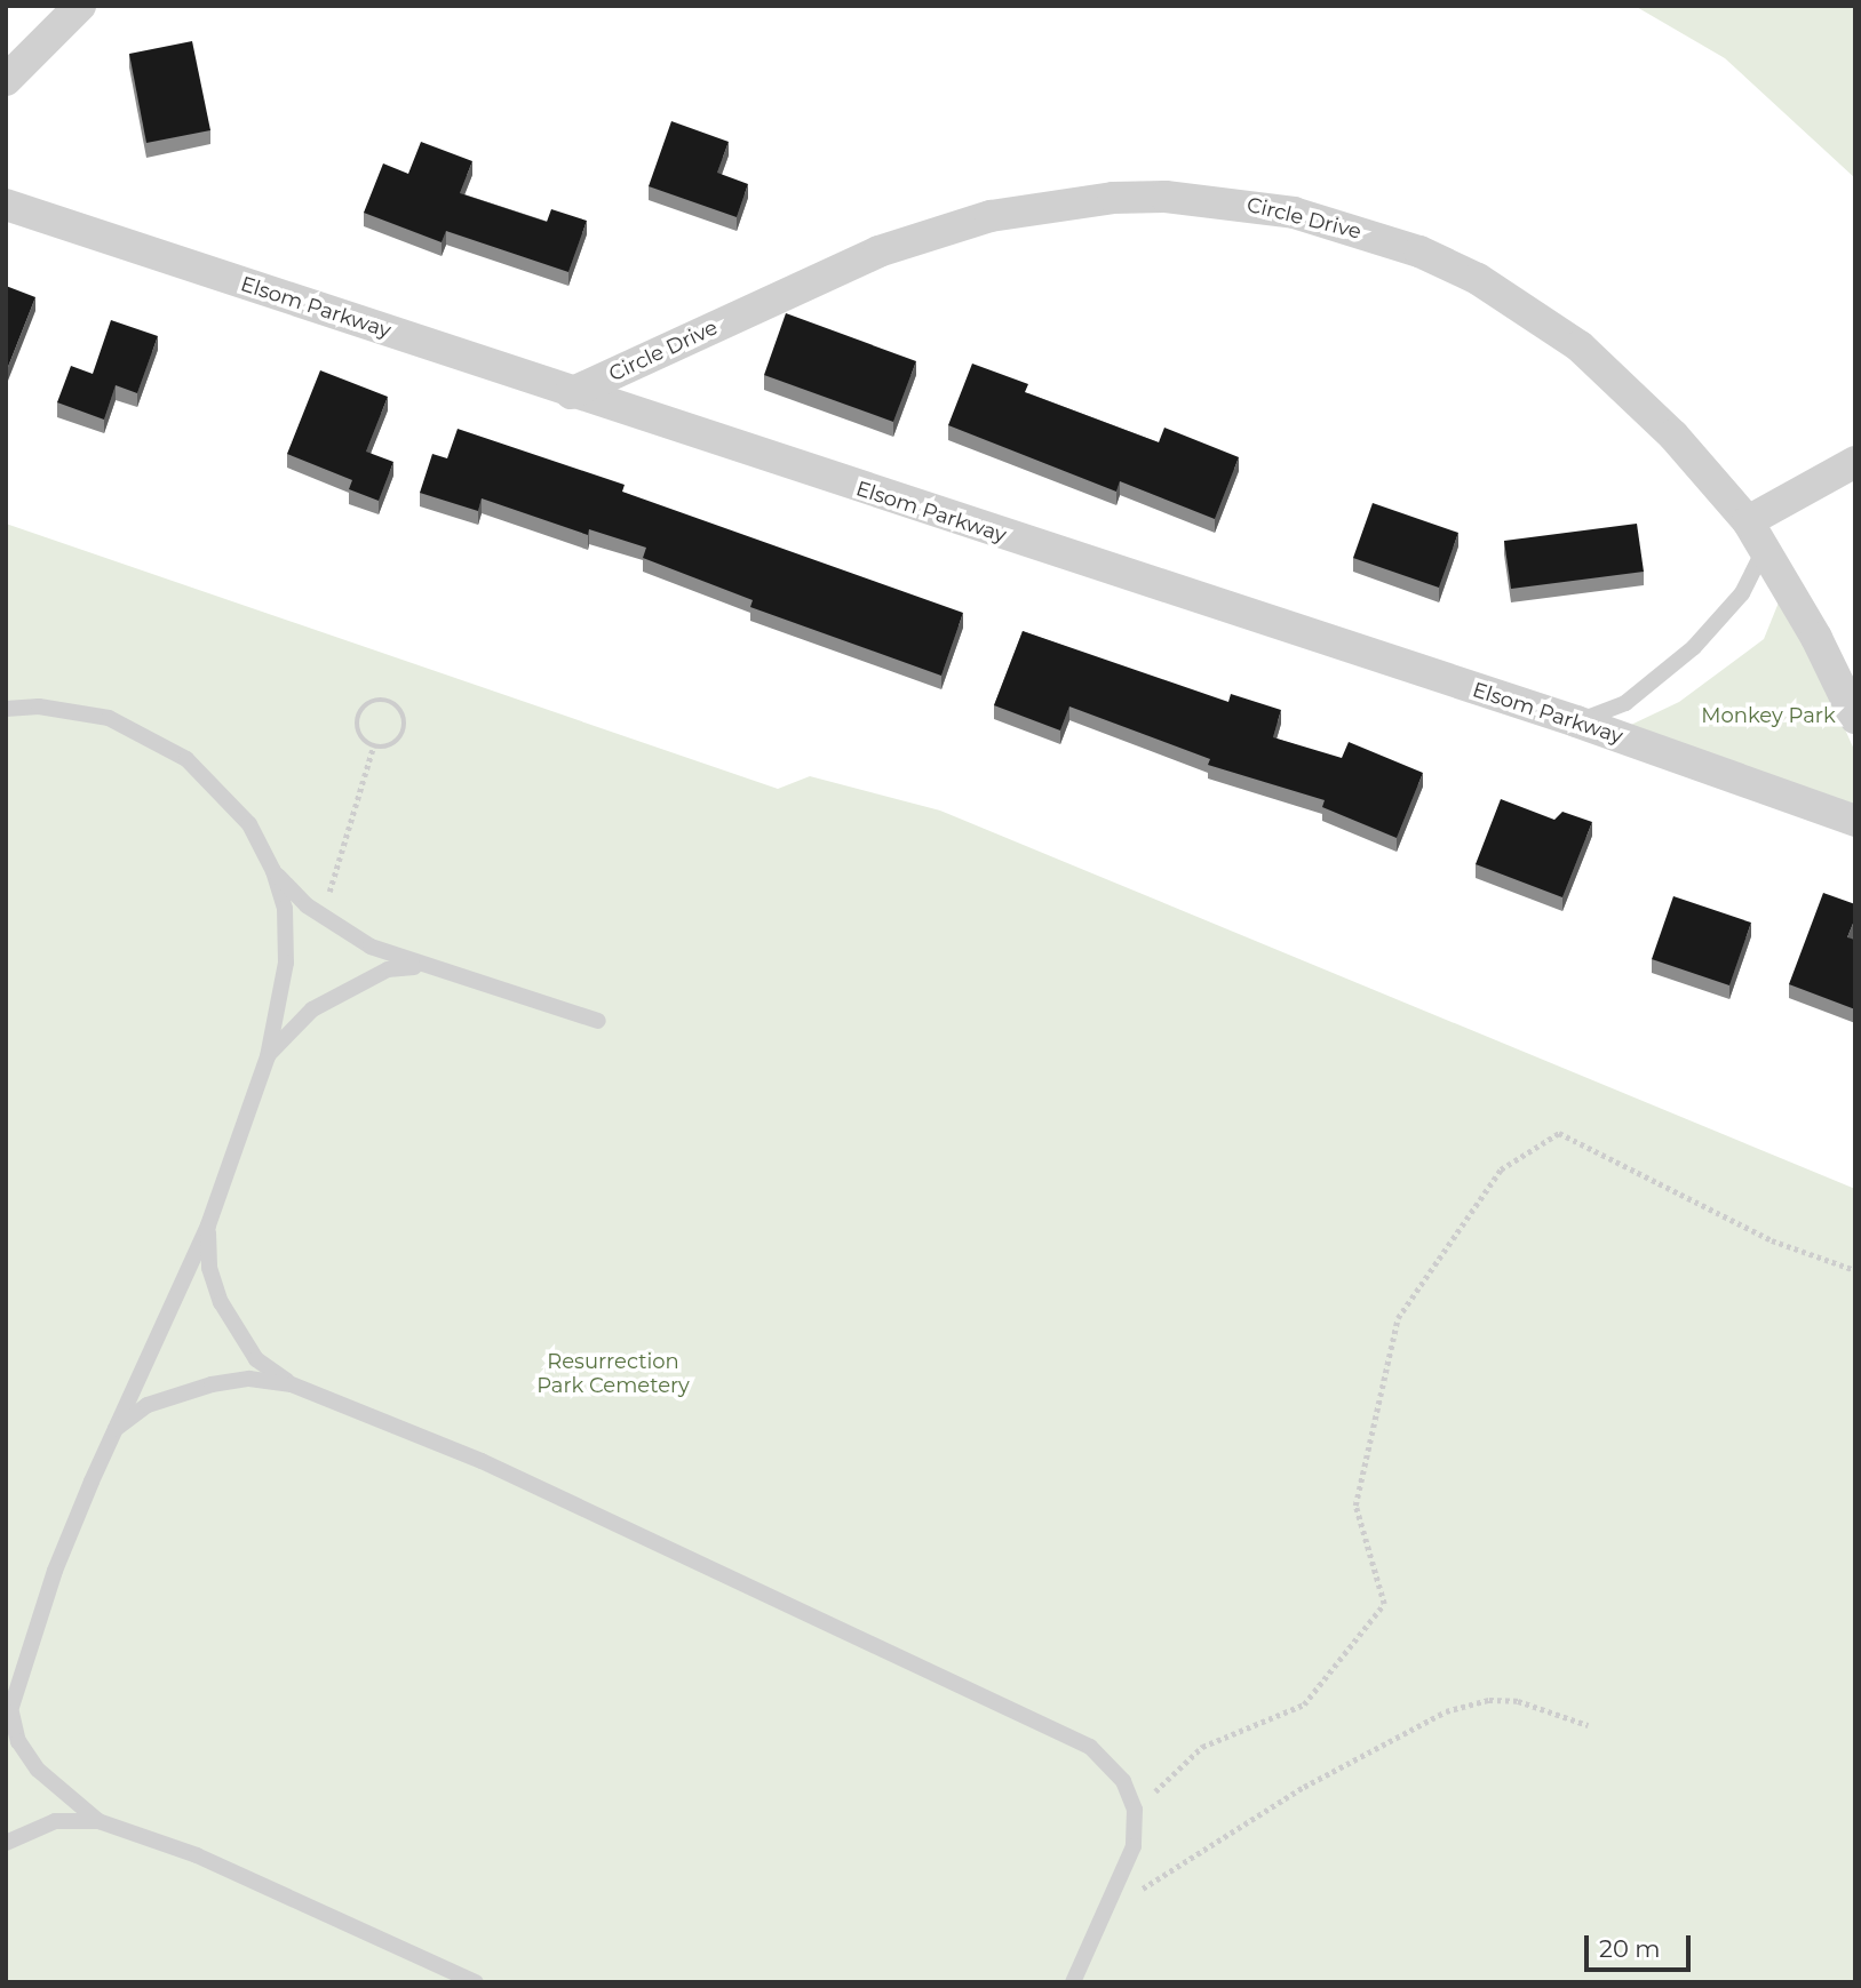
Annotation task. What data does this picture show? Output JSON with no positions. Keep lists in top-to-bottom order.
{
  "streets": {
    "street": ["Circle Drive", "Elsom Parkway"]
  },
  "crossings": [
    ["Circle Drive", "Elsom Parkway"]
  ],
  "parks": ["Monkey Park", "Resurrection Park Cemetery"],
  "scale_bar": "20 m"
}
